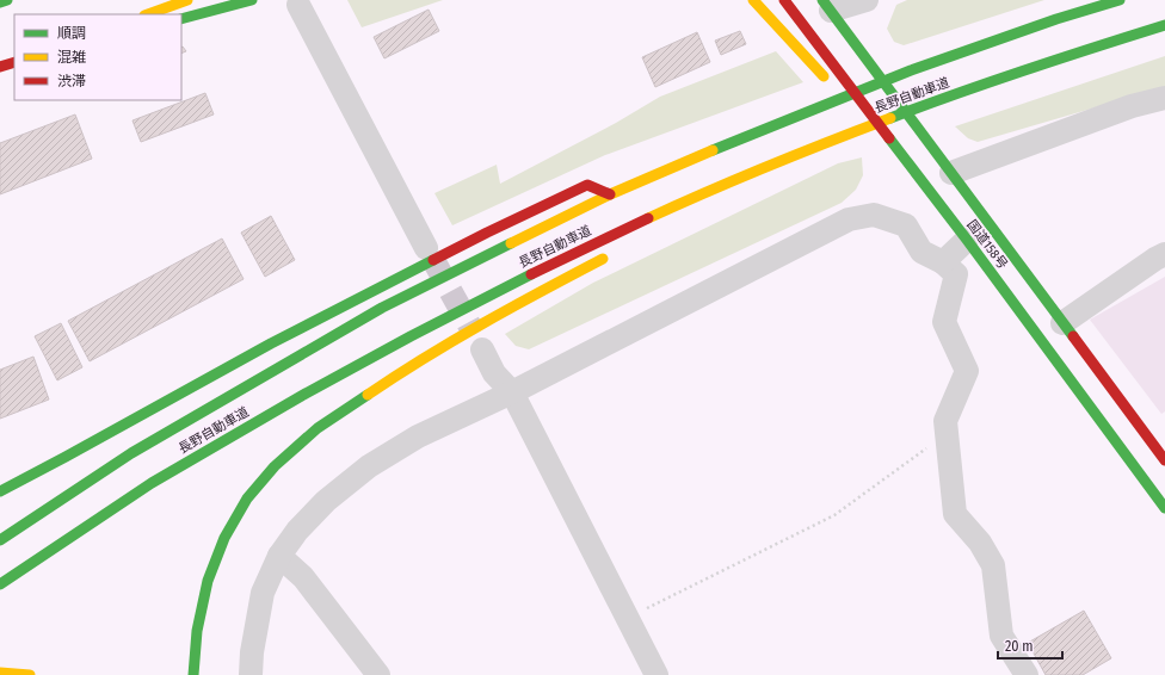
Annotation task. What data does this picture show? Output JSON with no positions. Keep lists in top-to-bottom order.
{
  "streets": {
    "highway": ["長野自動車道", "国道158号"]
  },
  "legend": ["順調", "混雑", "渋滞"],
  "scale_bar": "20 m"
}
